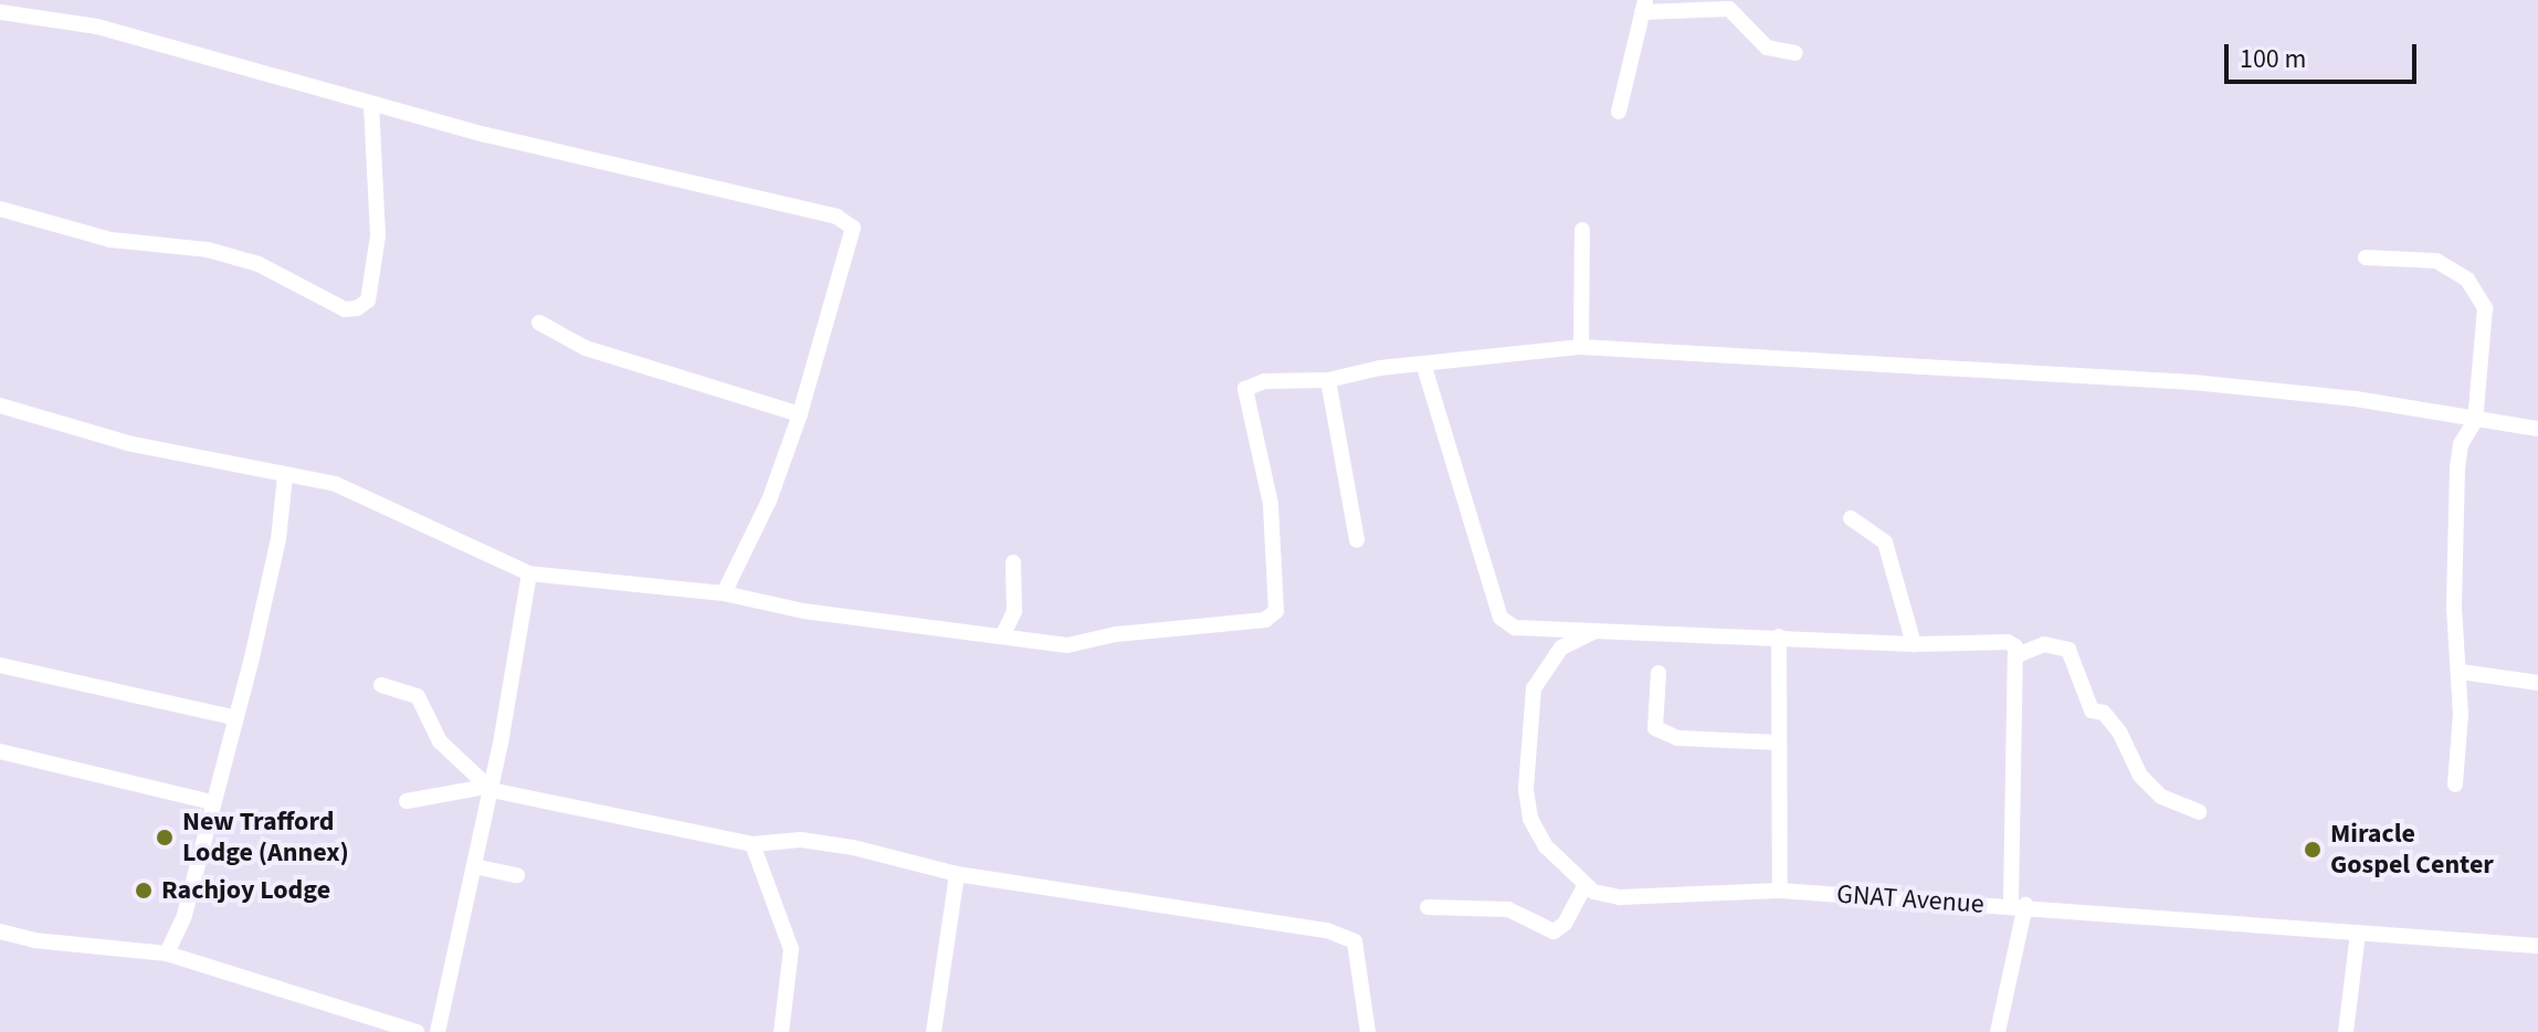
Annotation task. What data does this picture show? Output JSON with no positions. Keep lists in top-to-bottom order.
{
  "streets": {
    "street": ["GNAT Avenue"]
  },
  "places": ["New Trafford Lodge (Annex)", "Miracle Gospel Center", "Rachjoy Lodge"],
  "scale_bar": "100 m"
}
